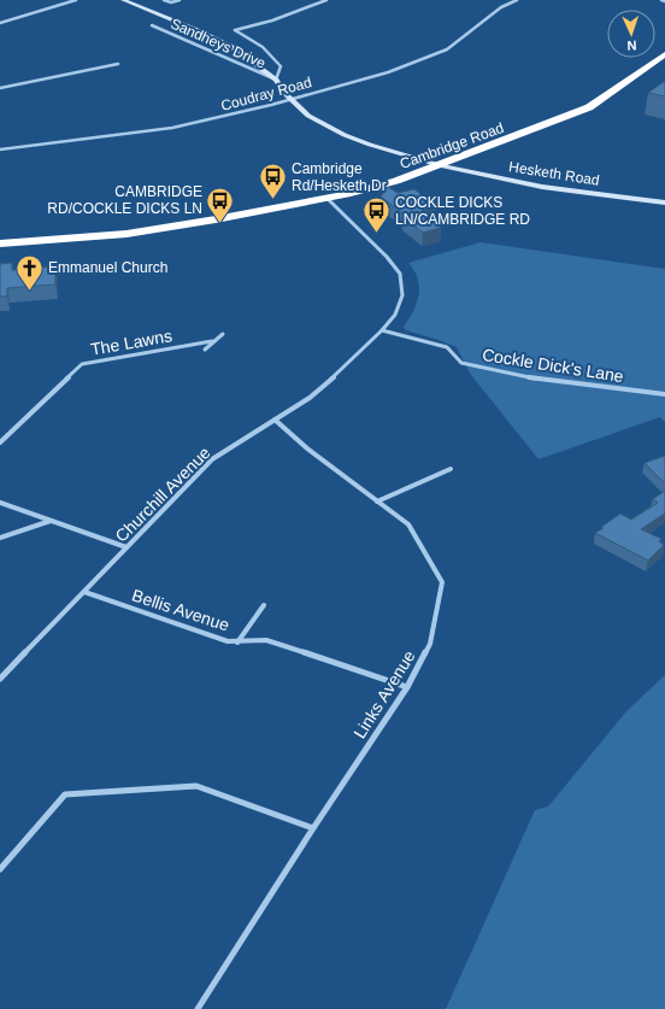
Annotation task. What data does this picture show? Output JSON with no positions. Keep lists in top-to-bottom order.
{
  "streets": {
    "highway": ["Cambridge Road"],
    "street": [
      "Sandheys Drive",
      "Coudray Road",
      "Hesketh Road",
      "The Lawns",
      "Cockle Dick's Lane",
      "Churchill Avenue",
      "Bellis Avenue",
      "Links Avenue"
    ]
  },
  "crossings": [
    ["Sandheys Drive", "Hesketh Road"],
    ["Coudray Road", "Hesketh Road"],
    ["Cambridge Road", "Hesketh Road"],
    ["Cockle Dick's Lane", "Churchill Avenue"],
    ["Churchill Avenue", "Bellis Avenue"],
    ["Churchill Avenue", "Links Avenue"],
    ["Bellis Avenue", "Links Avenue"]
  ],
  "places": {
    "bus stop": ["Cambridge Rd/Hesketh Dr", "CAMBRIDGE RD/COCKLE DICKS LN", "COCKLE DICKS LN/CAMBRIDGE RD"],
    "church": ["Emmanuel Church"]
  },
  "north": "bottom"
}
